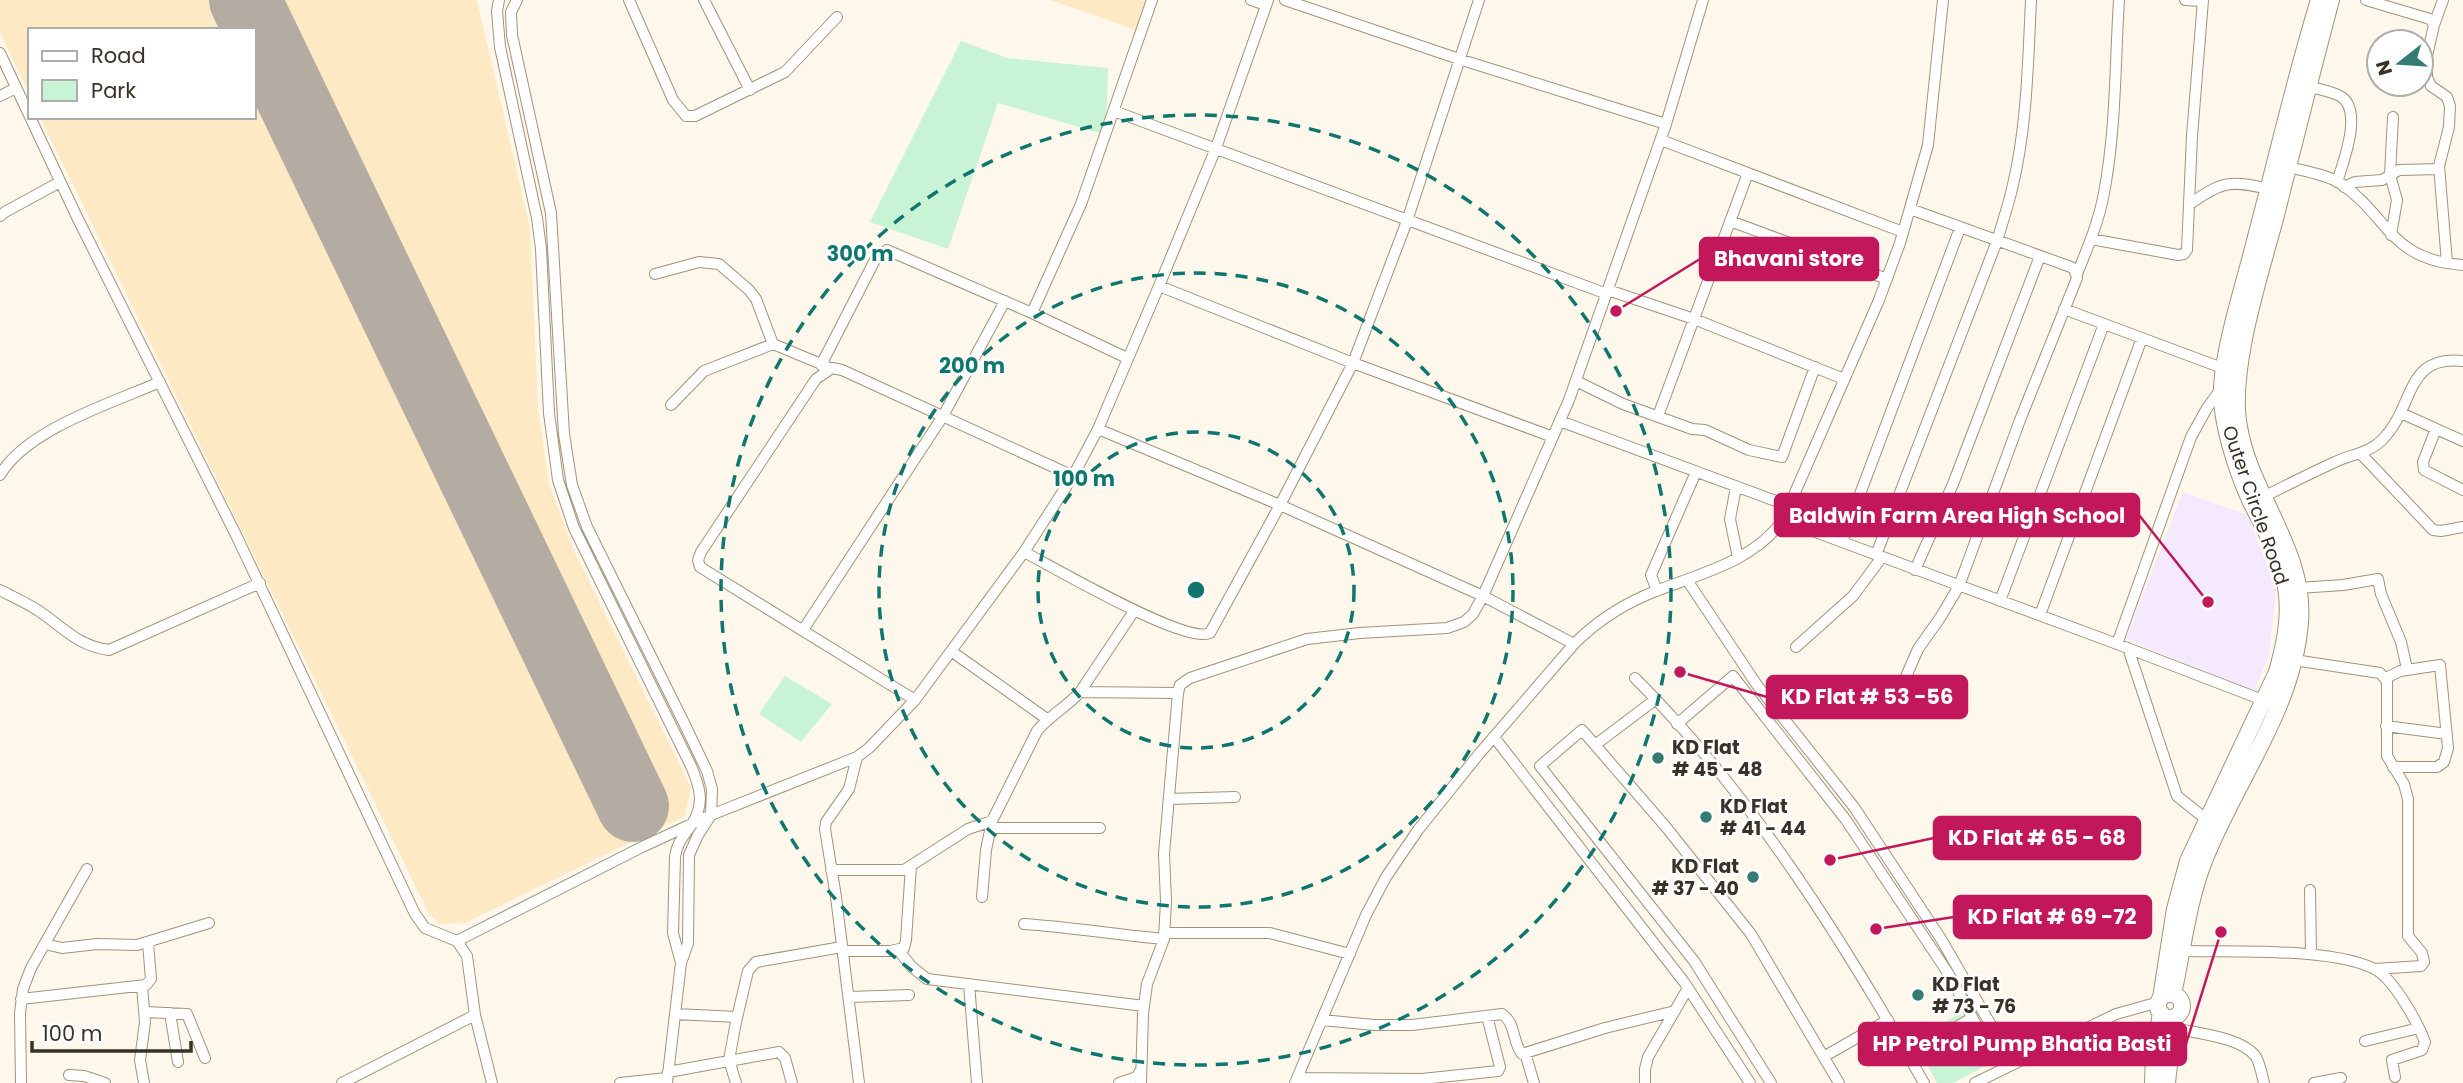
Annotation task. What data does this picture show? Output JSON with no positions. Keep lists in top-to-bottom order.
{
  "streets": {
    "main road": ["Outer Circle Road"]
  },
  "places": [
    "Bhavani store",
    "Baldwin Farm Area High School",
    "KD Flat # 53 -56",
    "KD Flat # 45 - 48",
    "KD Flat # 41 - 44",
    "KD Flat # 65 - 68",
    "KD Flat # 37 - 40",
    "KD Flat # 69 -72",
    "HP Petrol Pump Bhatia Basti",
    "KD Flat # 73 - 76"
  ],
  "legend": ["Road", "Park"],
  "scale_bar": "100 m",
  "north": "left",
  "rings": ["300 m", "200 m", "100 m"]
}
